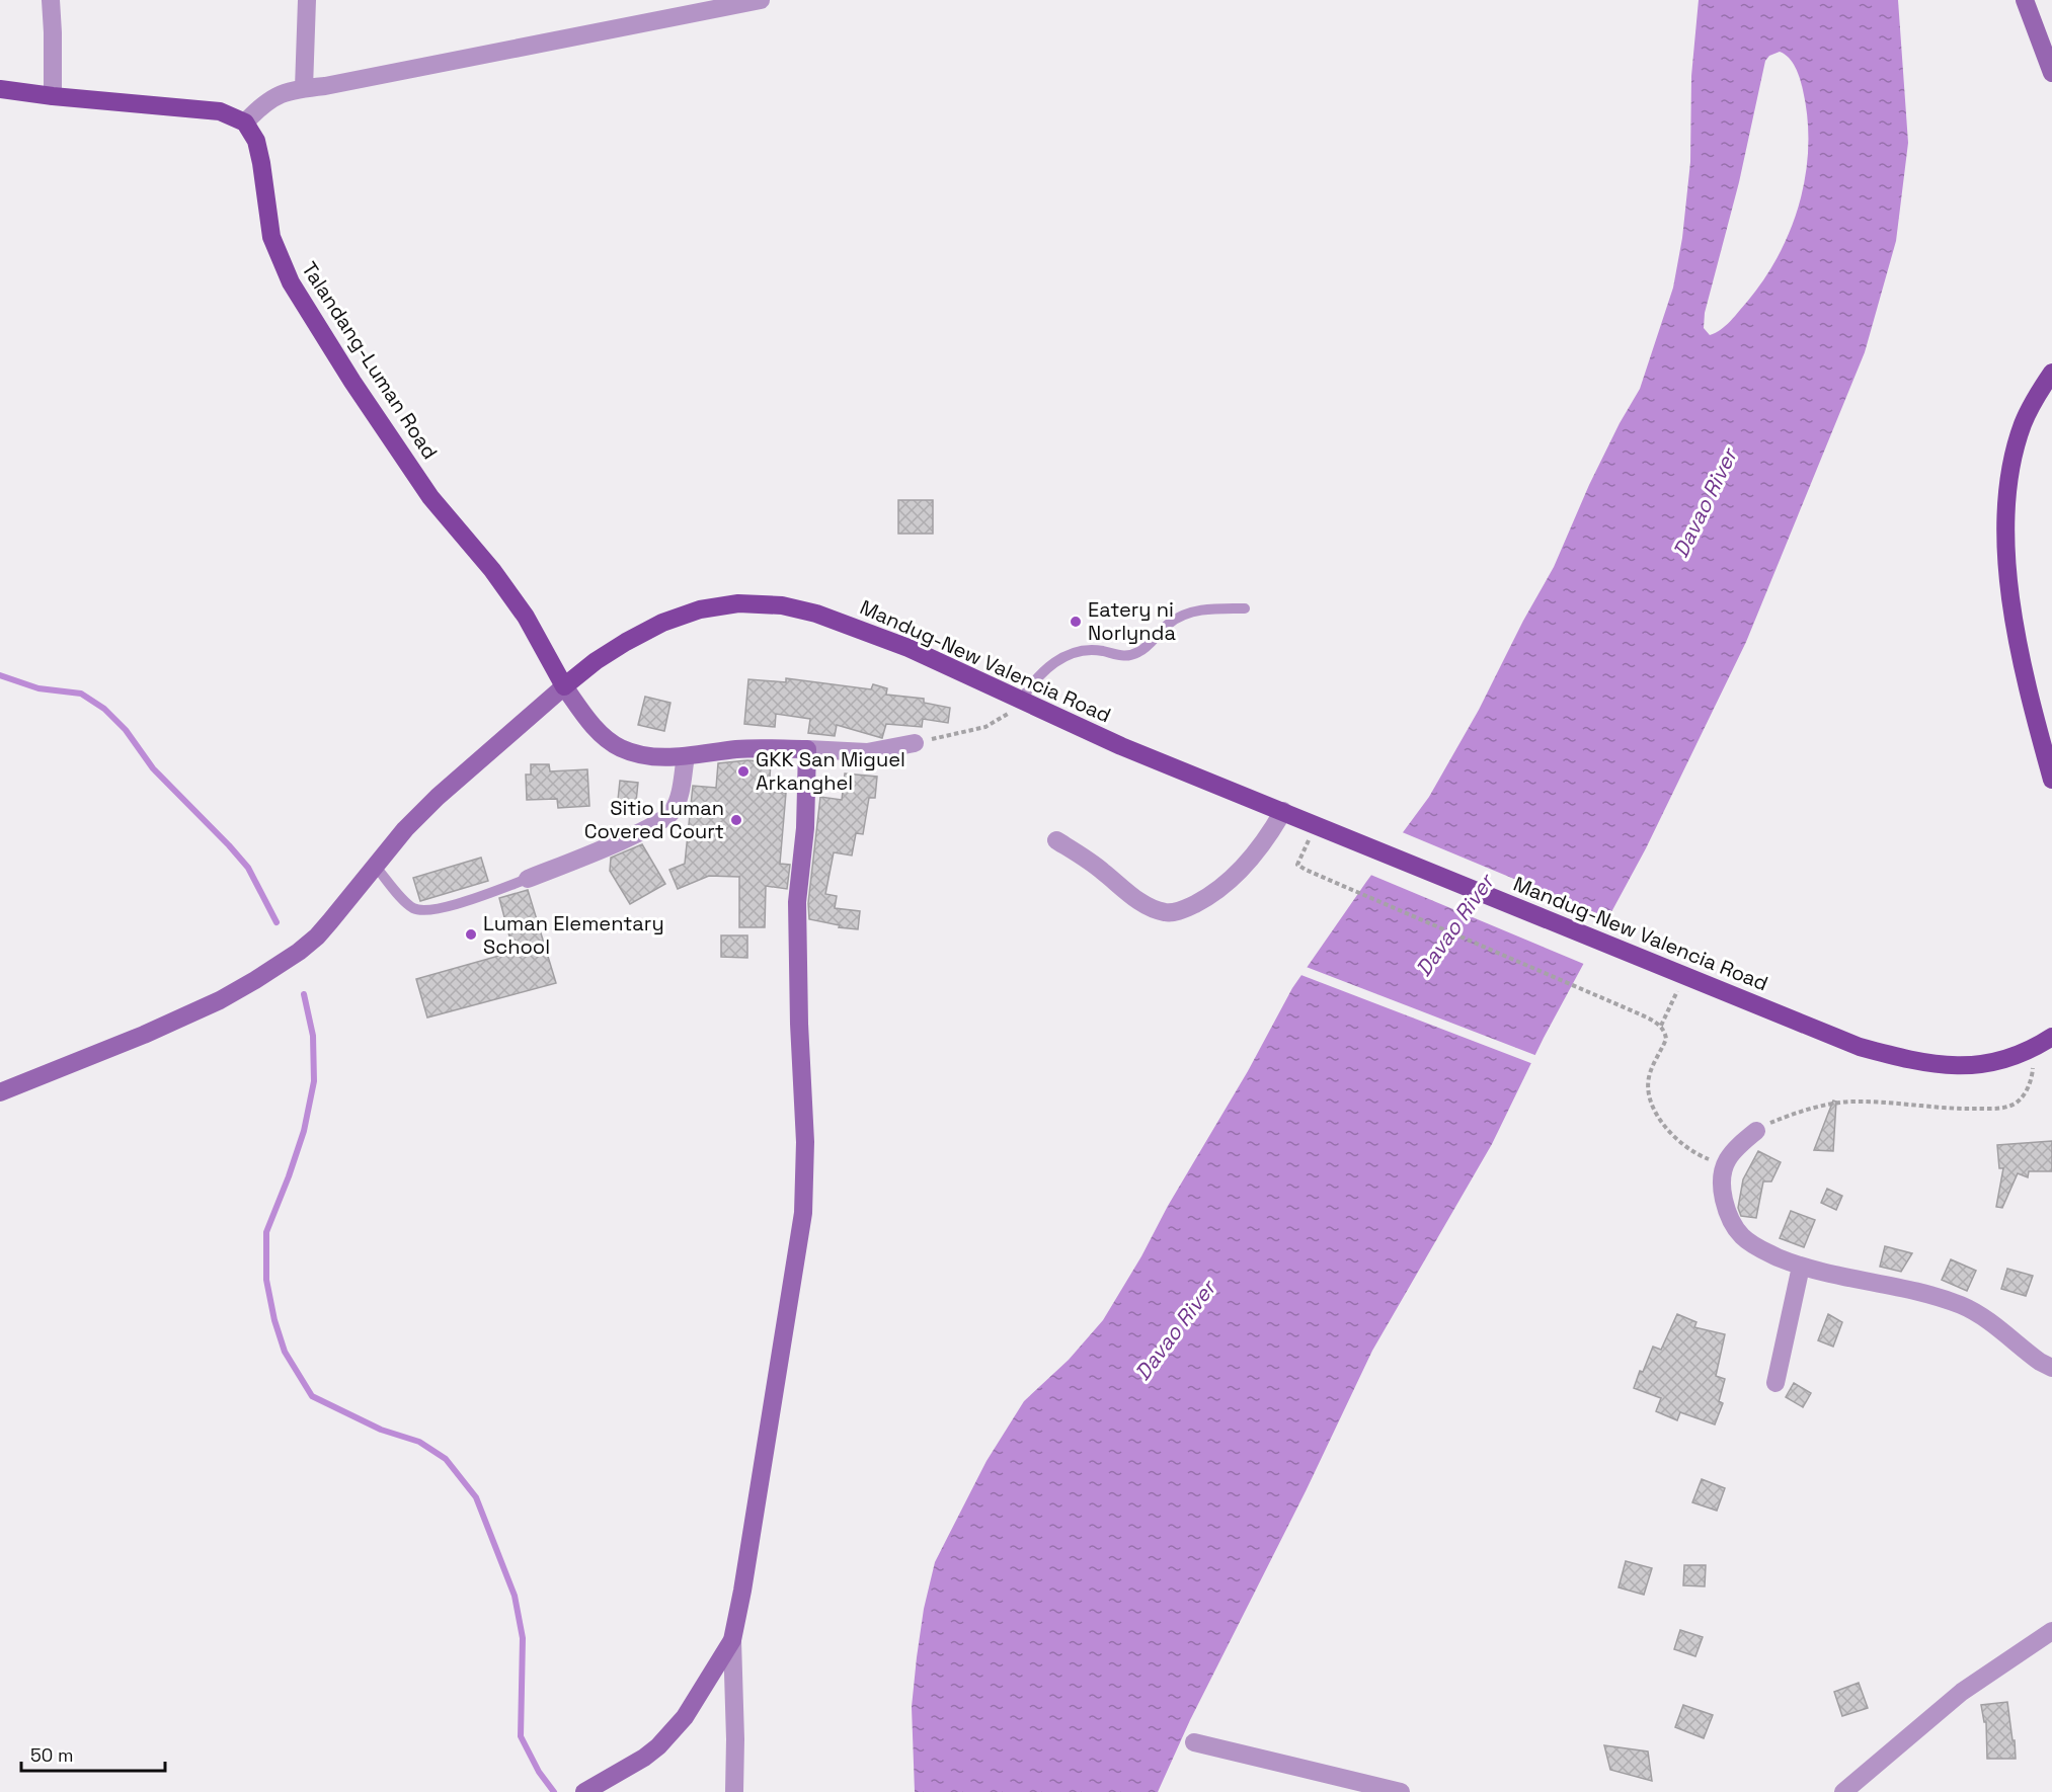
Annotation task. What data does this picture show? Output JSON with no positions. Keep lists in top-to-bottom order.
{
  "streets": {
    "main road": ["Talandang-Luman Road", "Mandug-New Valencia Road"]
  },
  "crossings": [
    ["Talandang-Luman Road", "Mandug-New Valencia Road"]
  ],
  "water": ["Davao River"],
  "places": [
    "Eatery ni Norlynda",
    "GKK San Miguel Arkanghel",
    "Sitio Luman Covered Court",
    "Luman Elementary School"
  ],
  "scale_bar": "50 m"
}
